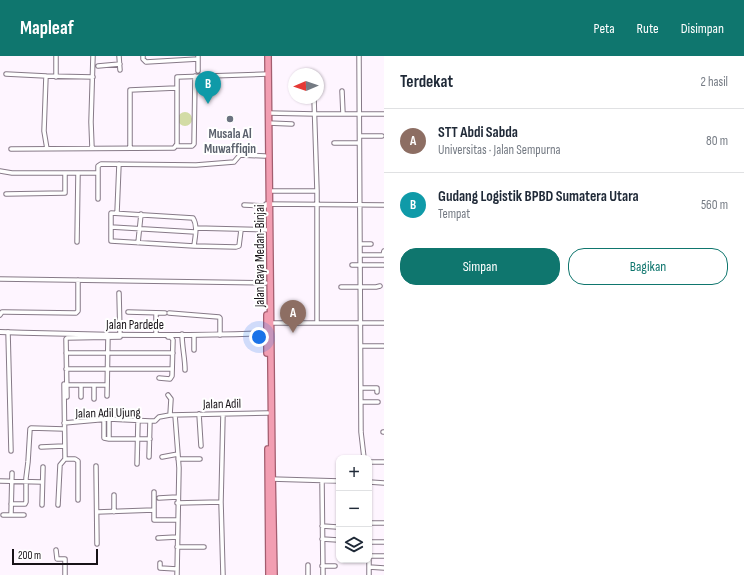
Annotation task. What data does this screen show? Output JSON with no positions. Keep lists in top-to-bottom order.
{
  "streets": {
    "highway": ["Jalan Raya Medan-Binjai"],
    "street": ["Jalan Pardede", "Jalan Adil", "Jalan Adil Ujung"]
  },
  "crossings": [
    ["Jalan Raya Medan-Binjai", "Jalan Pardede"],
    ["Jalan Raya Medan-Binjai", "Jalan Adil"],
    ["Jalan Adil", "Jalan Adil Ujung"]
  ],
  "places": ["Musala Al Muwaffiqin"],
  "scale_bar": "200 m",
  "north": "left",
  "page": {
    "header": "Mapleaf",
    "nav": ["Peta", "Rute", "Disimpan"],
    "heading": ["Terdekat", "2 hasil"],
    "pins": ["B", "A"],
    "list": [
      {
        "mark": "A",
        "name": "STT Abdi Sabda",
        "note": "Universitas · Jalan Sempurna",
        "value": "80 m"
      },
      {
        "mark": "B",
        "name": "Gudang Logistik BPBD Sumatera Utara",
        "note": "Tempat",
        "value": "560 m"
      }
    ],
    "buttons": ["Simpan", "Bagikan"],
    "map_buttons": ["+", "−"],
    "scale": "200 m"
  }
}
